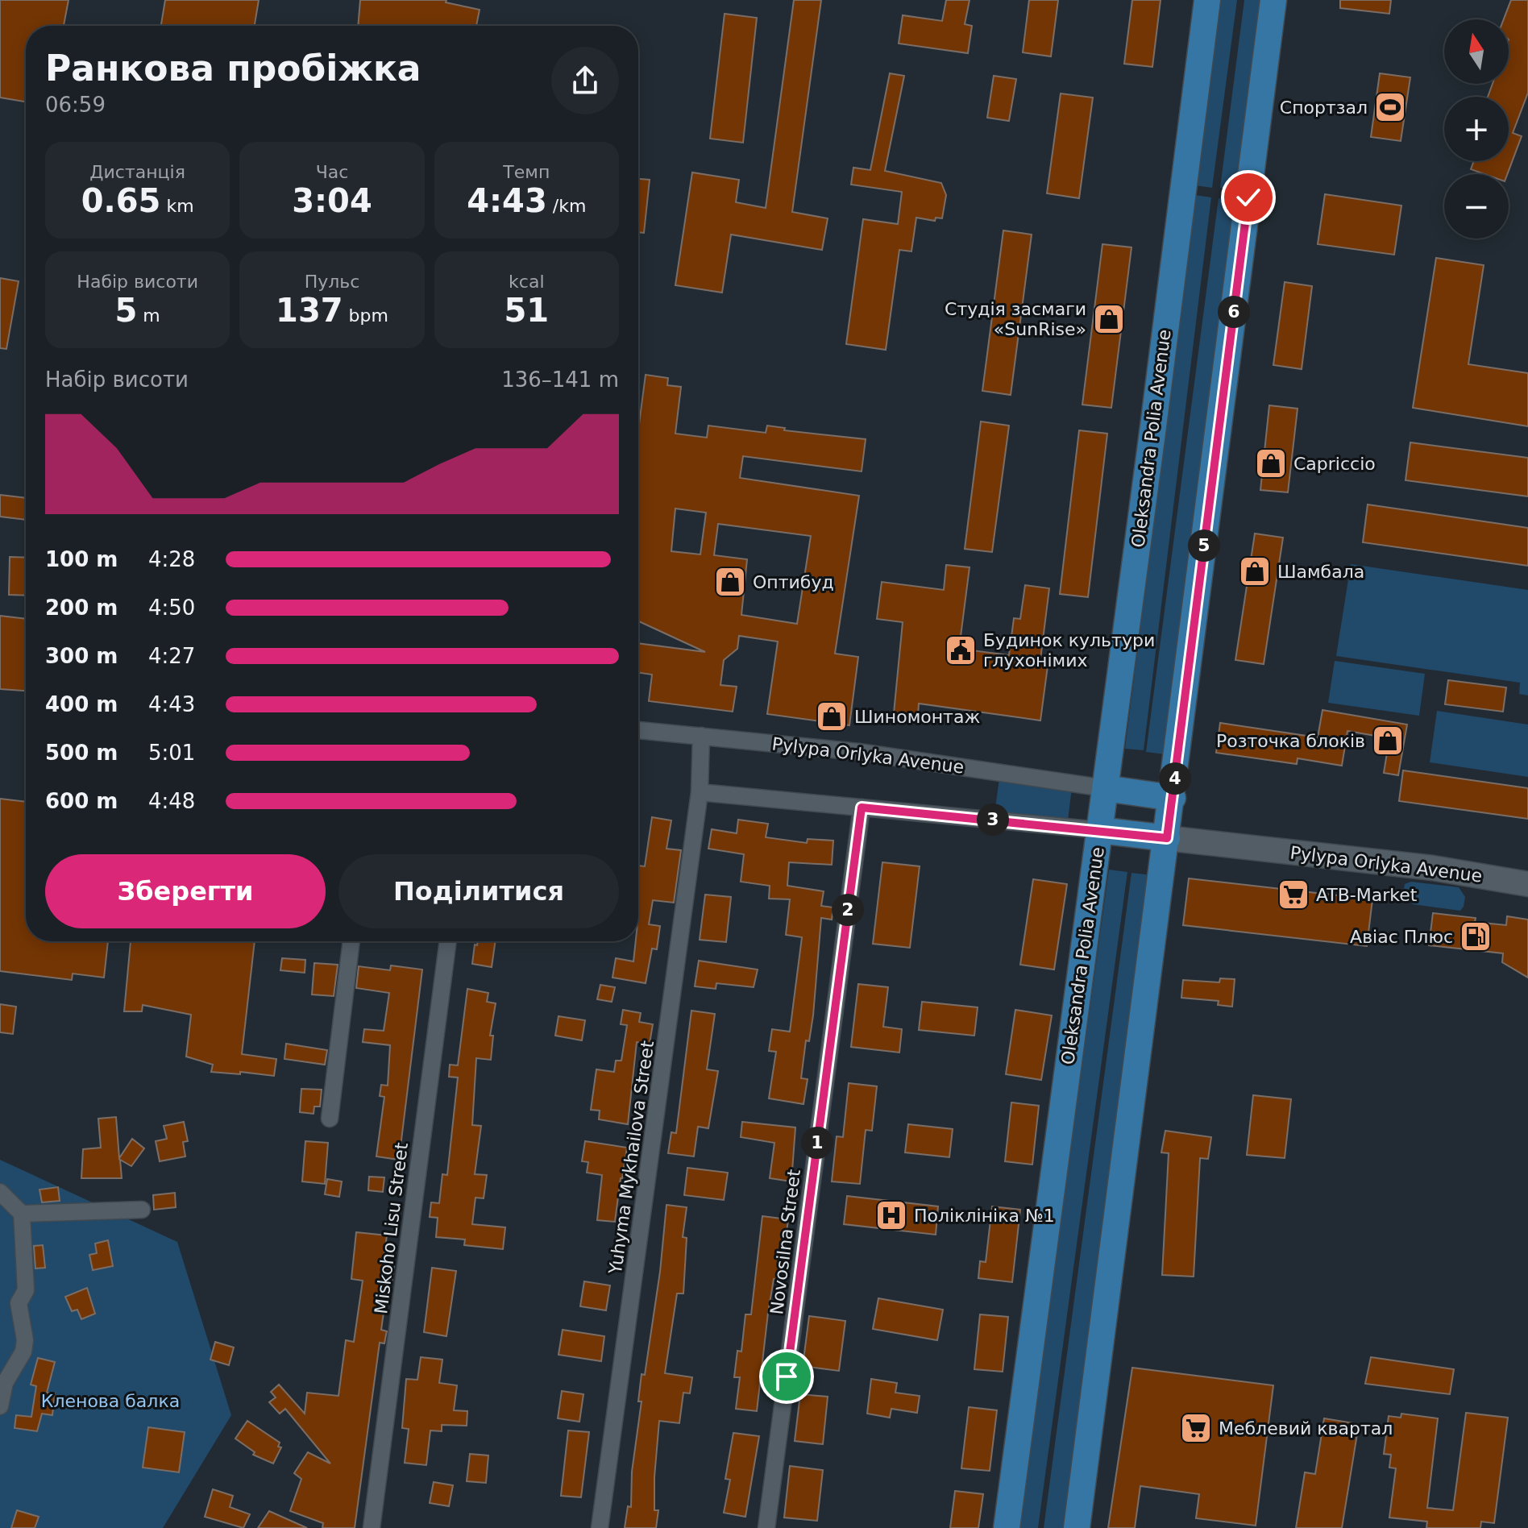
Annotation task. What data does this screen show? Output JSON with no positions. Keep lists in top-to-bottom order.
{
  "streets": {
    "main road": ["Oleksandra Polia Avenue", "Pylypa Orlyka Avenue"],
    "street": ["Yuhyma Mykhailova Street", "Miskoho Lisu Street", "Novosilna Street"]
  },
  "crossings": [
    ["Oleksandra Polia Avenue", "Pylypa Orlyka Avenue"],
    ["Pylypa Orlyka Avenue", "Yuhyma Mykhailova Street"]
  ],
  "parks": ["Кленова балка"],
  "places": {
    "sports": ["Спортзал"],
    "shop": [
      "Студія засмаги «SunRise»",
      "Capriccio",
      "Шамбала",
      "Оптибуд",
      "Шиномонтаж",
      "Розточка блоків"
    ],
    "public building": ["Будинок культури глухонімих"],
    "supermarket": ["ATB-Market", "Меблевий квартал"],
    "fuel station": ["Авіас Плюс"],
    "hospital": ["Поліклініка №1"]
  },
  "north": "top",
  "page": {
    "map_buttons": ["+", "−"],
    "heading": ["Ранкова пробіжка", "06:59"],
    "stats": [
      ["Дистанція", "0.65 km"],
      ["Час", "3:04"],
      ["Темп", "4:43 /km"],
      ["Набір висоти", "5 m"],
      ["Пульс", "137 bpm"],
      ["kcal", "51"]
    ],
    "pins": [
      "6",
      "5",
      "4",
      "3",
      "2",
      "1"
    ],
    "chart": ["Набір висоти", "136–141 m"],
    "list": [
      {
        "name": "100 m",
        "note": "4:28"
      },
      {
        "name": "200 m",
        "note": "4:50"
      },
      {
        "name": "300 m",
        "note": "4:27"
      },
      {
        "name": "400 m",
        "note": "4:43"
      },
      {
        "name": "500 m",
        "note": "5:01"
      },
      {
        "name": "600 m",
        "note": "4:48"
      }
    ],
    "buttons": ["Зберегти", "Поділитися"]
  }
}
